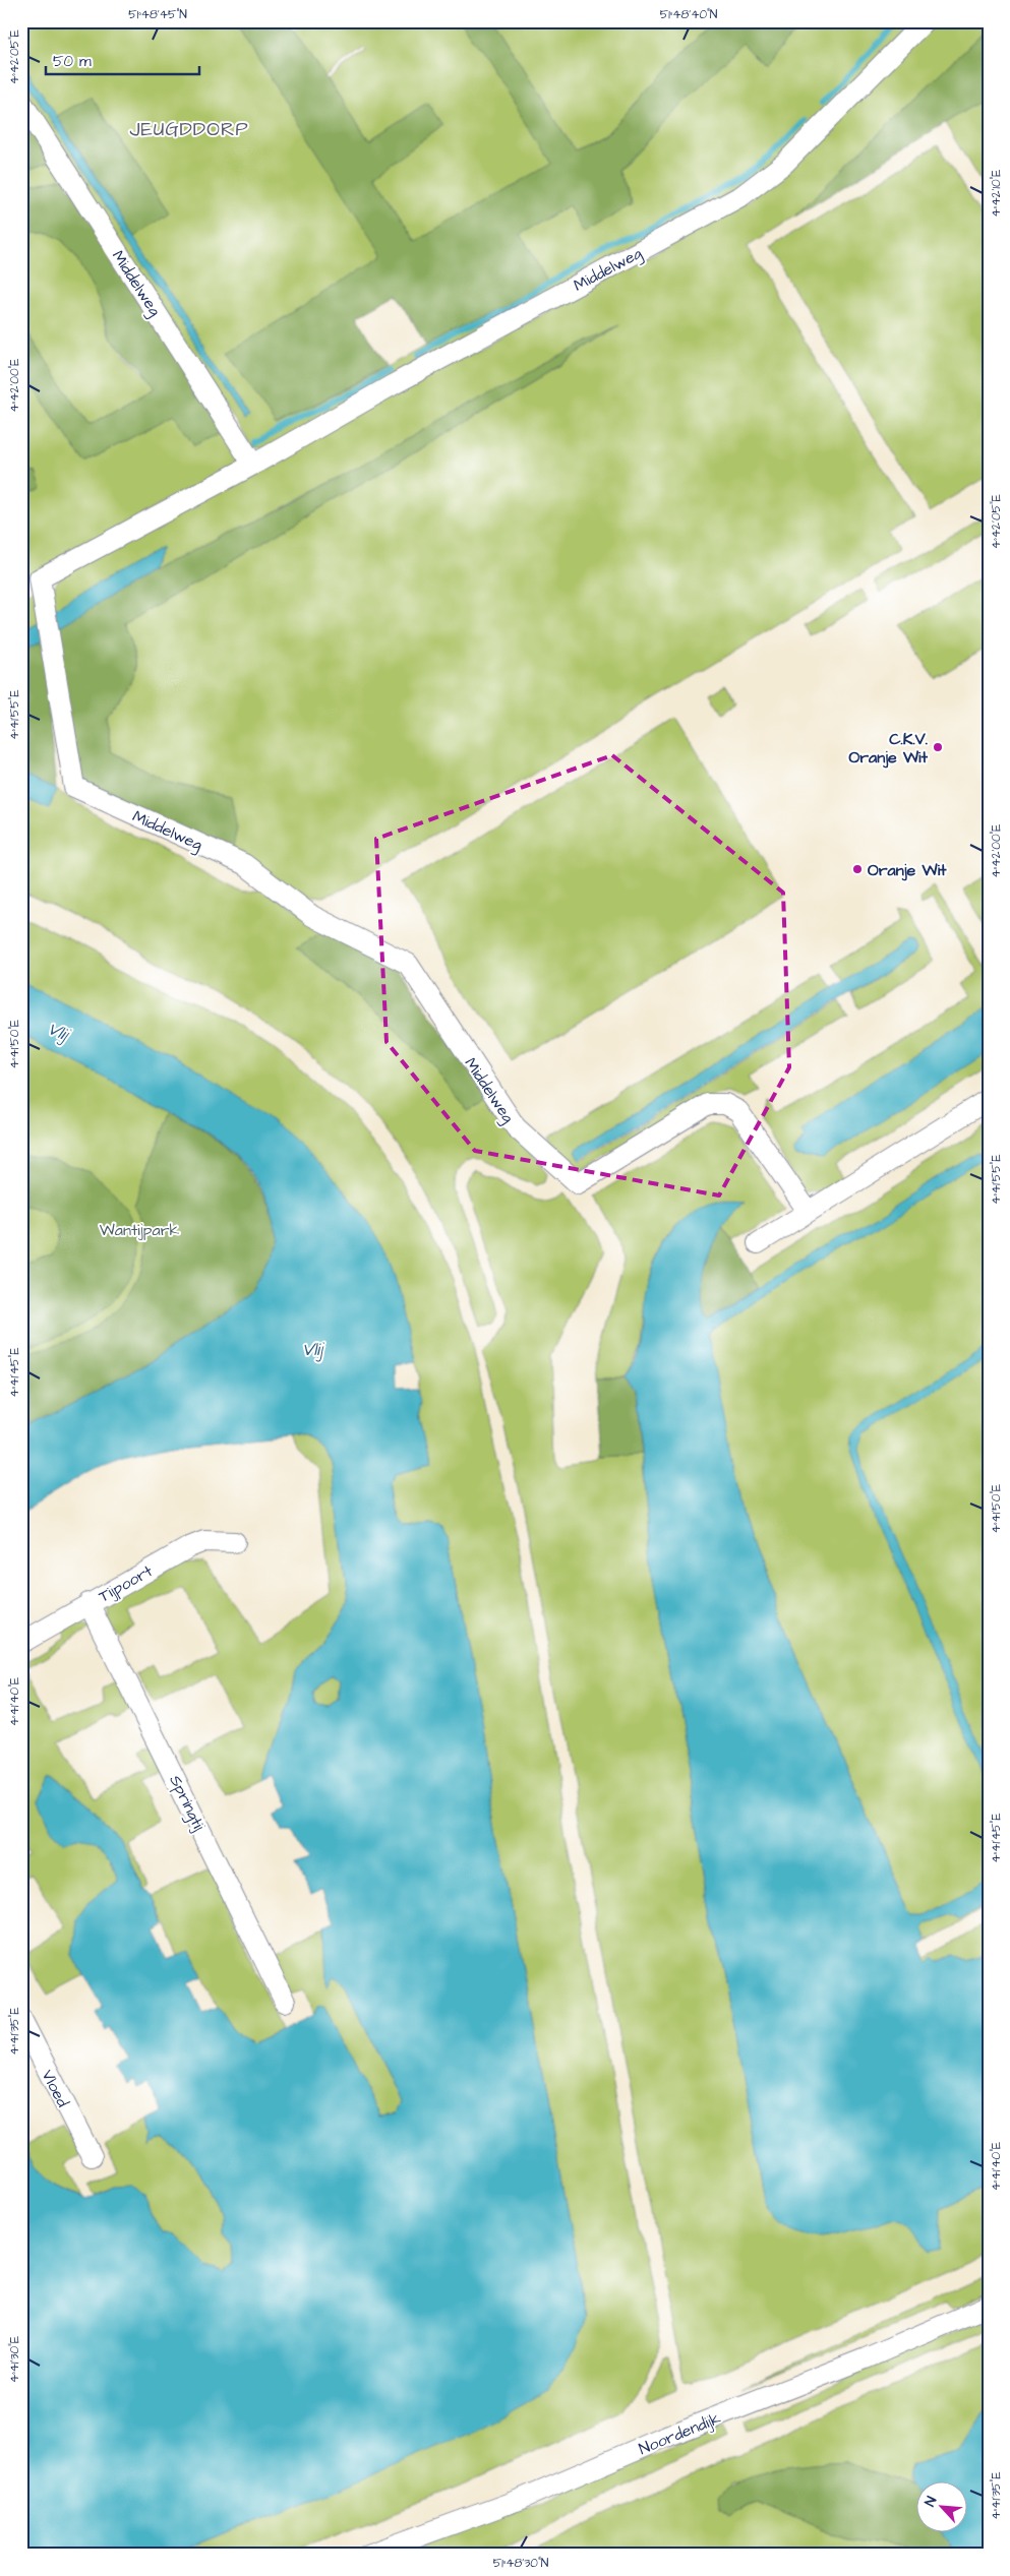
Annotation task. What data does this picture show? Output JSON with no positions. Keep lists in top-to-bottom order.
{
  "streets": {
    "street": [
      "Middelweg",
      "Tijpoort",
      "Springtij",
      "Vloed",
      "Noordendijk"
    ]
  },
  "crossings": [
    ["Tijpoort", "Springtij"]
  ],
  "districts": ["JEUGDDORP"],
  "water": ["Vlij"],
  "parks": ["Wantijpark"],
  "places": ["C.K.V. Oranje Wit", "Oranje Wit"],
  "scale_bar": "50 m",
  "north": "top left",
  "coordinates": [
    "51°48'45\"N",
    "51°48'40\"N",
    "4°42'05\"E",
    "4°42'10\"E",
    "4°42'00\"E",
    "4°41'55\"E",
    "4°41'50\"E",
    "4°41'45\"E",
    "4°41'40\"E",
    "4°41'35\"E",
    "4°41'30\"E",
    "51°48'30\"N"
  ]
}
